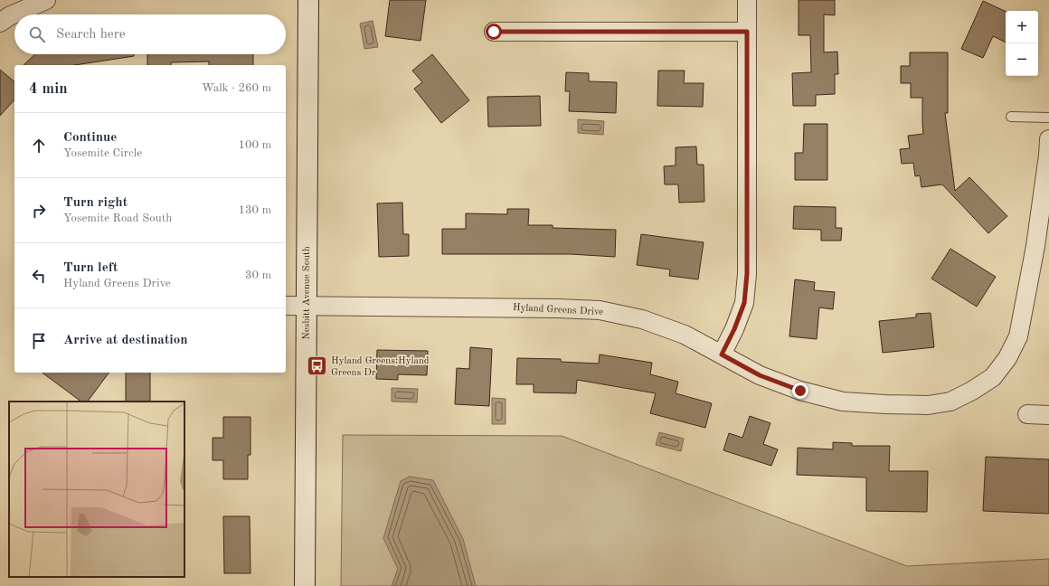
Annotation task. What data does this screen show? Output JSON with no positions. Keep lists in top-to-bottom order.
{
  "streets": {
    "street": ["Nesbitt Avenue South", "Hyland Greens Drive"]
  },
  "crossings": [
    ["Nesbitt Avenue South", "Hyland Greens Drive"]
  ],
  "places": {
    "bus stop": ["Hyland Greens;Hyland Greens Dr"]
  },
  "page": {
    "map_buttons": ["+", "−"],
    "search": "Search here",
    "heading": ["4 min", "Walk · 260 m"],
    "list": [
      ["Continue", "Yosemite Circle", "100 m"],
      ["Turn right", "Yosemite Road South", "130 m"],
      ["Turn left", "Hyland Greens Drive", "30 m"],
      "Arrive at destination"
    ]
  }
}
